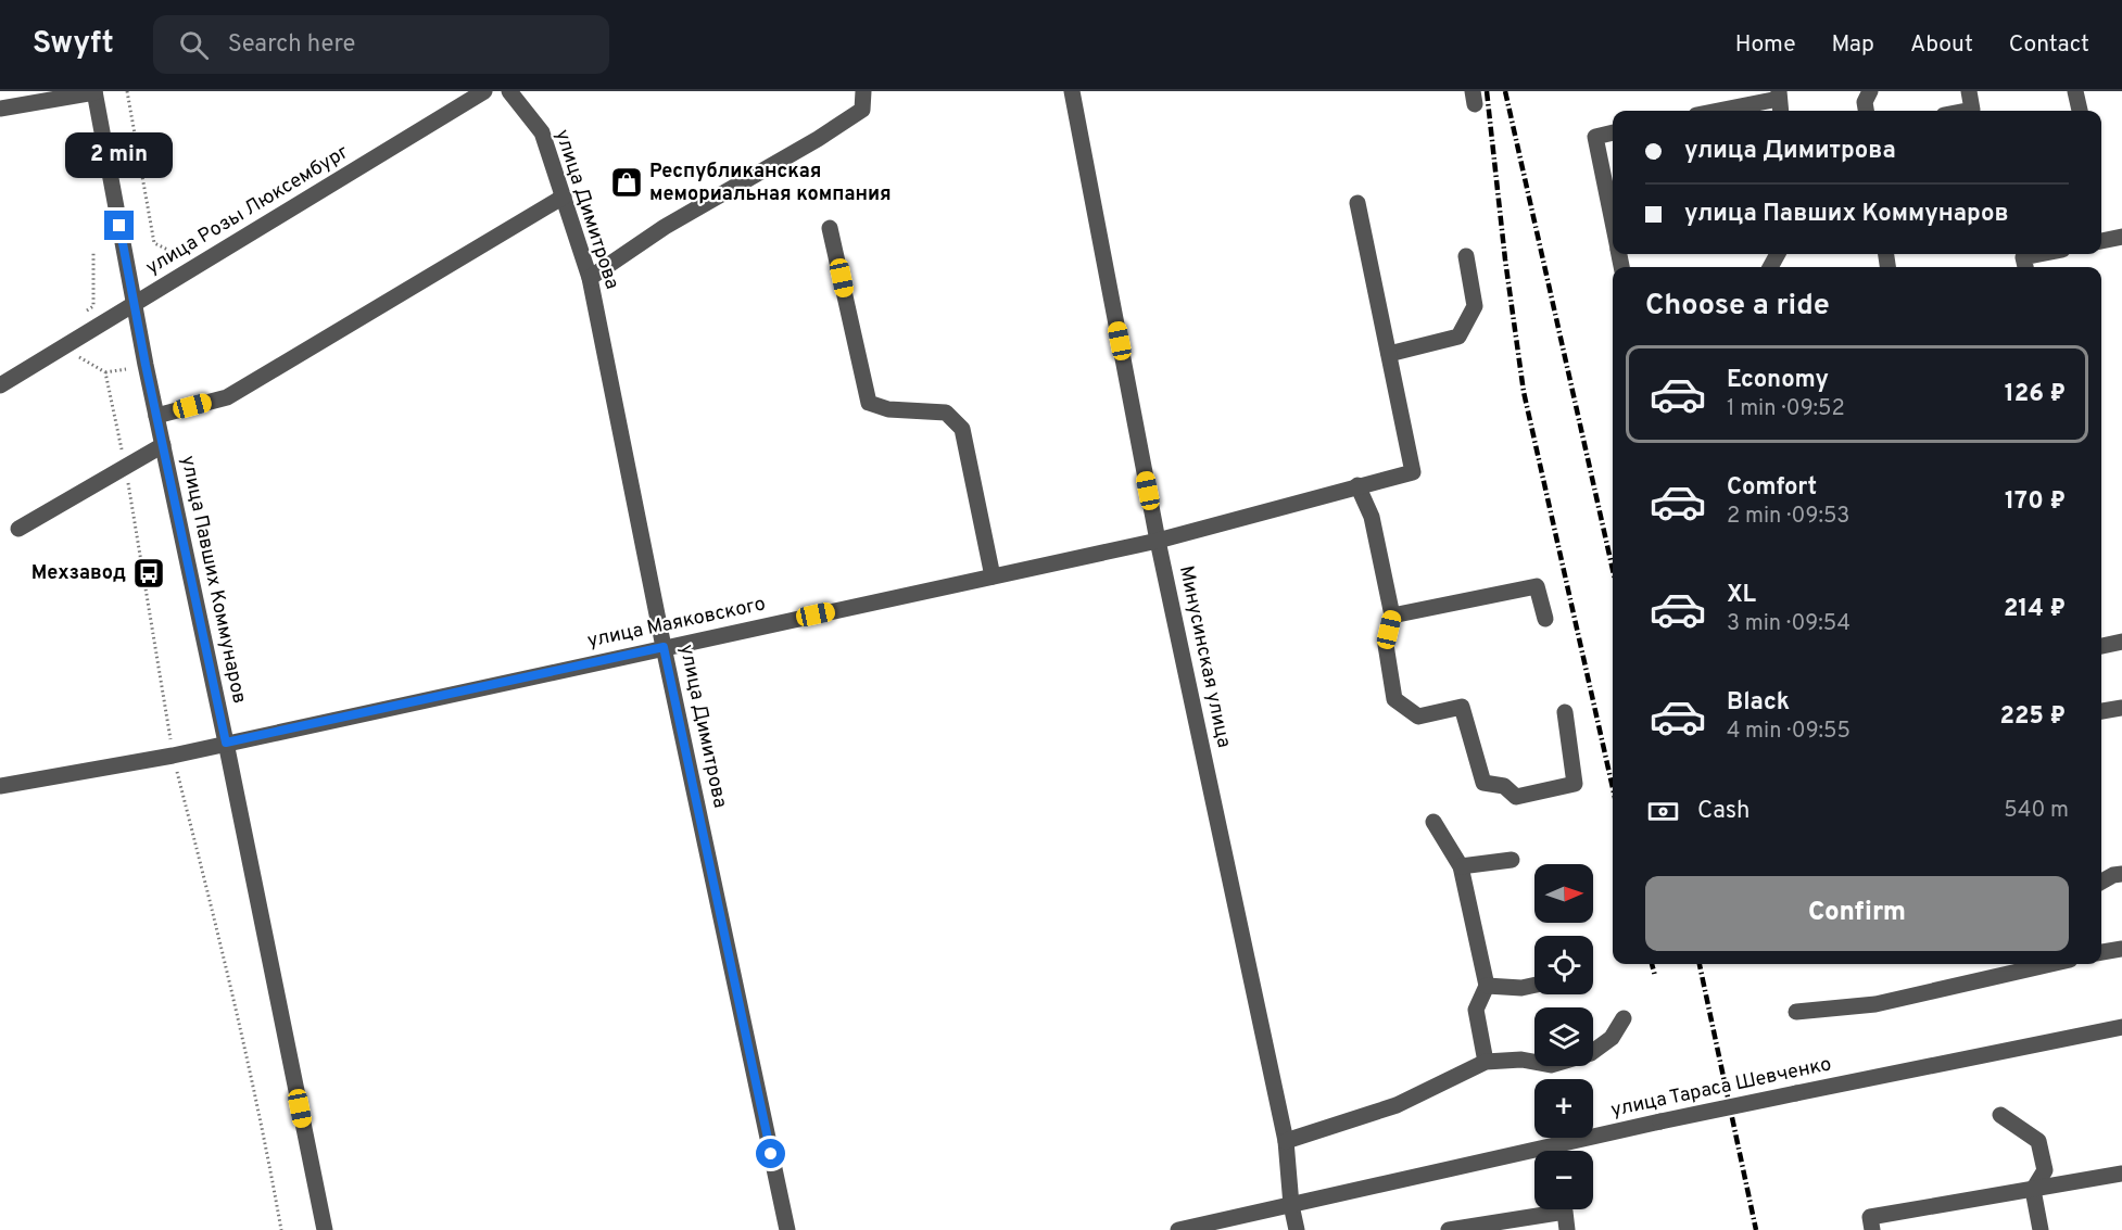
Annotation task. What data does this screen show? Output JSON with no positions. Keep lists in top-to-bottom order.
{
  "streets": {
    "street": [
      "улица Димитрова",
      "улица Розы Люксембург",
      "улица Павших Коммунаров",
      "улица Маяковского",
      "Минусинская улица",
      "улица Тараса Шевченко"
    ]
  },
  "crossings": [
    ["улица Димитрова", "улица Маяковского"],
    ["улица Розы Люксембург", "улица Павших Коммунаров"],
    ["улица Павших Коммунаров", "улица Маяковского"],
    ["улица Маяковского", "Минусинская улица"],
    ["Минусинская улица", "улица Тараса Шевченко"]
  ],
  "places": {
    "shop": ["Республиканская мемориальная компания"],
    "bus stop": ["Мехзавод"]
  },
  "north": "right",
  "page": {
    "header": "Swyft",
    "search": "Search here",
    "nav": [
      "Home",
      "Map",
      "About",
      "Contact"
    ],
    "banner": ["улица Димитрова", "улица Павших Коммунаров"],
    "bubble": "2 min",
    "heading": "Choose a ride",
    "list": [
      {
        "name": "Economy",
        "note": "1 min · 09:52",
        "value": "126 ₽"
      },
      {
        "name": "Comfort",
        "note": "2 min · 09:53",
        "value": "170 ₽"
      },
      {
        "name": "XL",
        "note": "3 min · 09:54",
        "value": "214 ₽"
      },
      {
        "name": "Black",
        "note": "4 min · 09:55",
        "value": "225 ₽"
      }
    ],
    "pay": ["Cash", "540 m"],
    "buttons": "Confirm",
    "map_buttons": ["+", "−"]
  }
}
